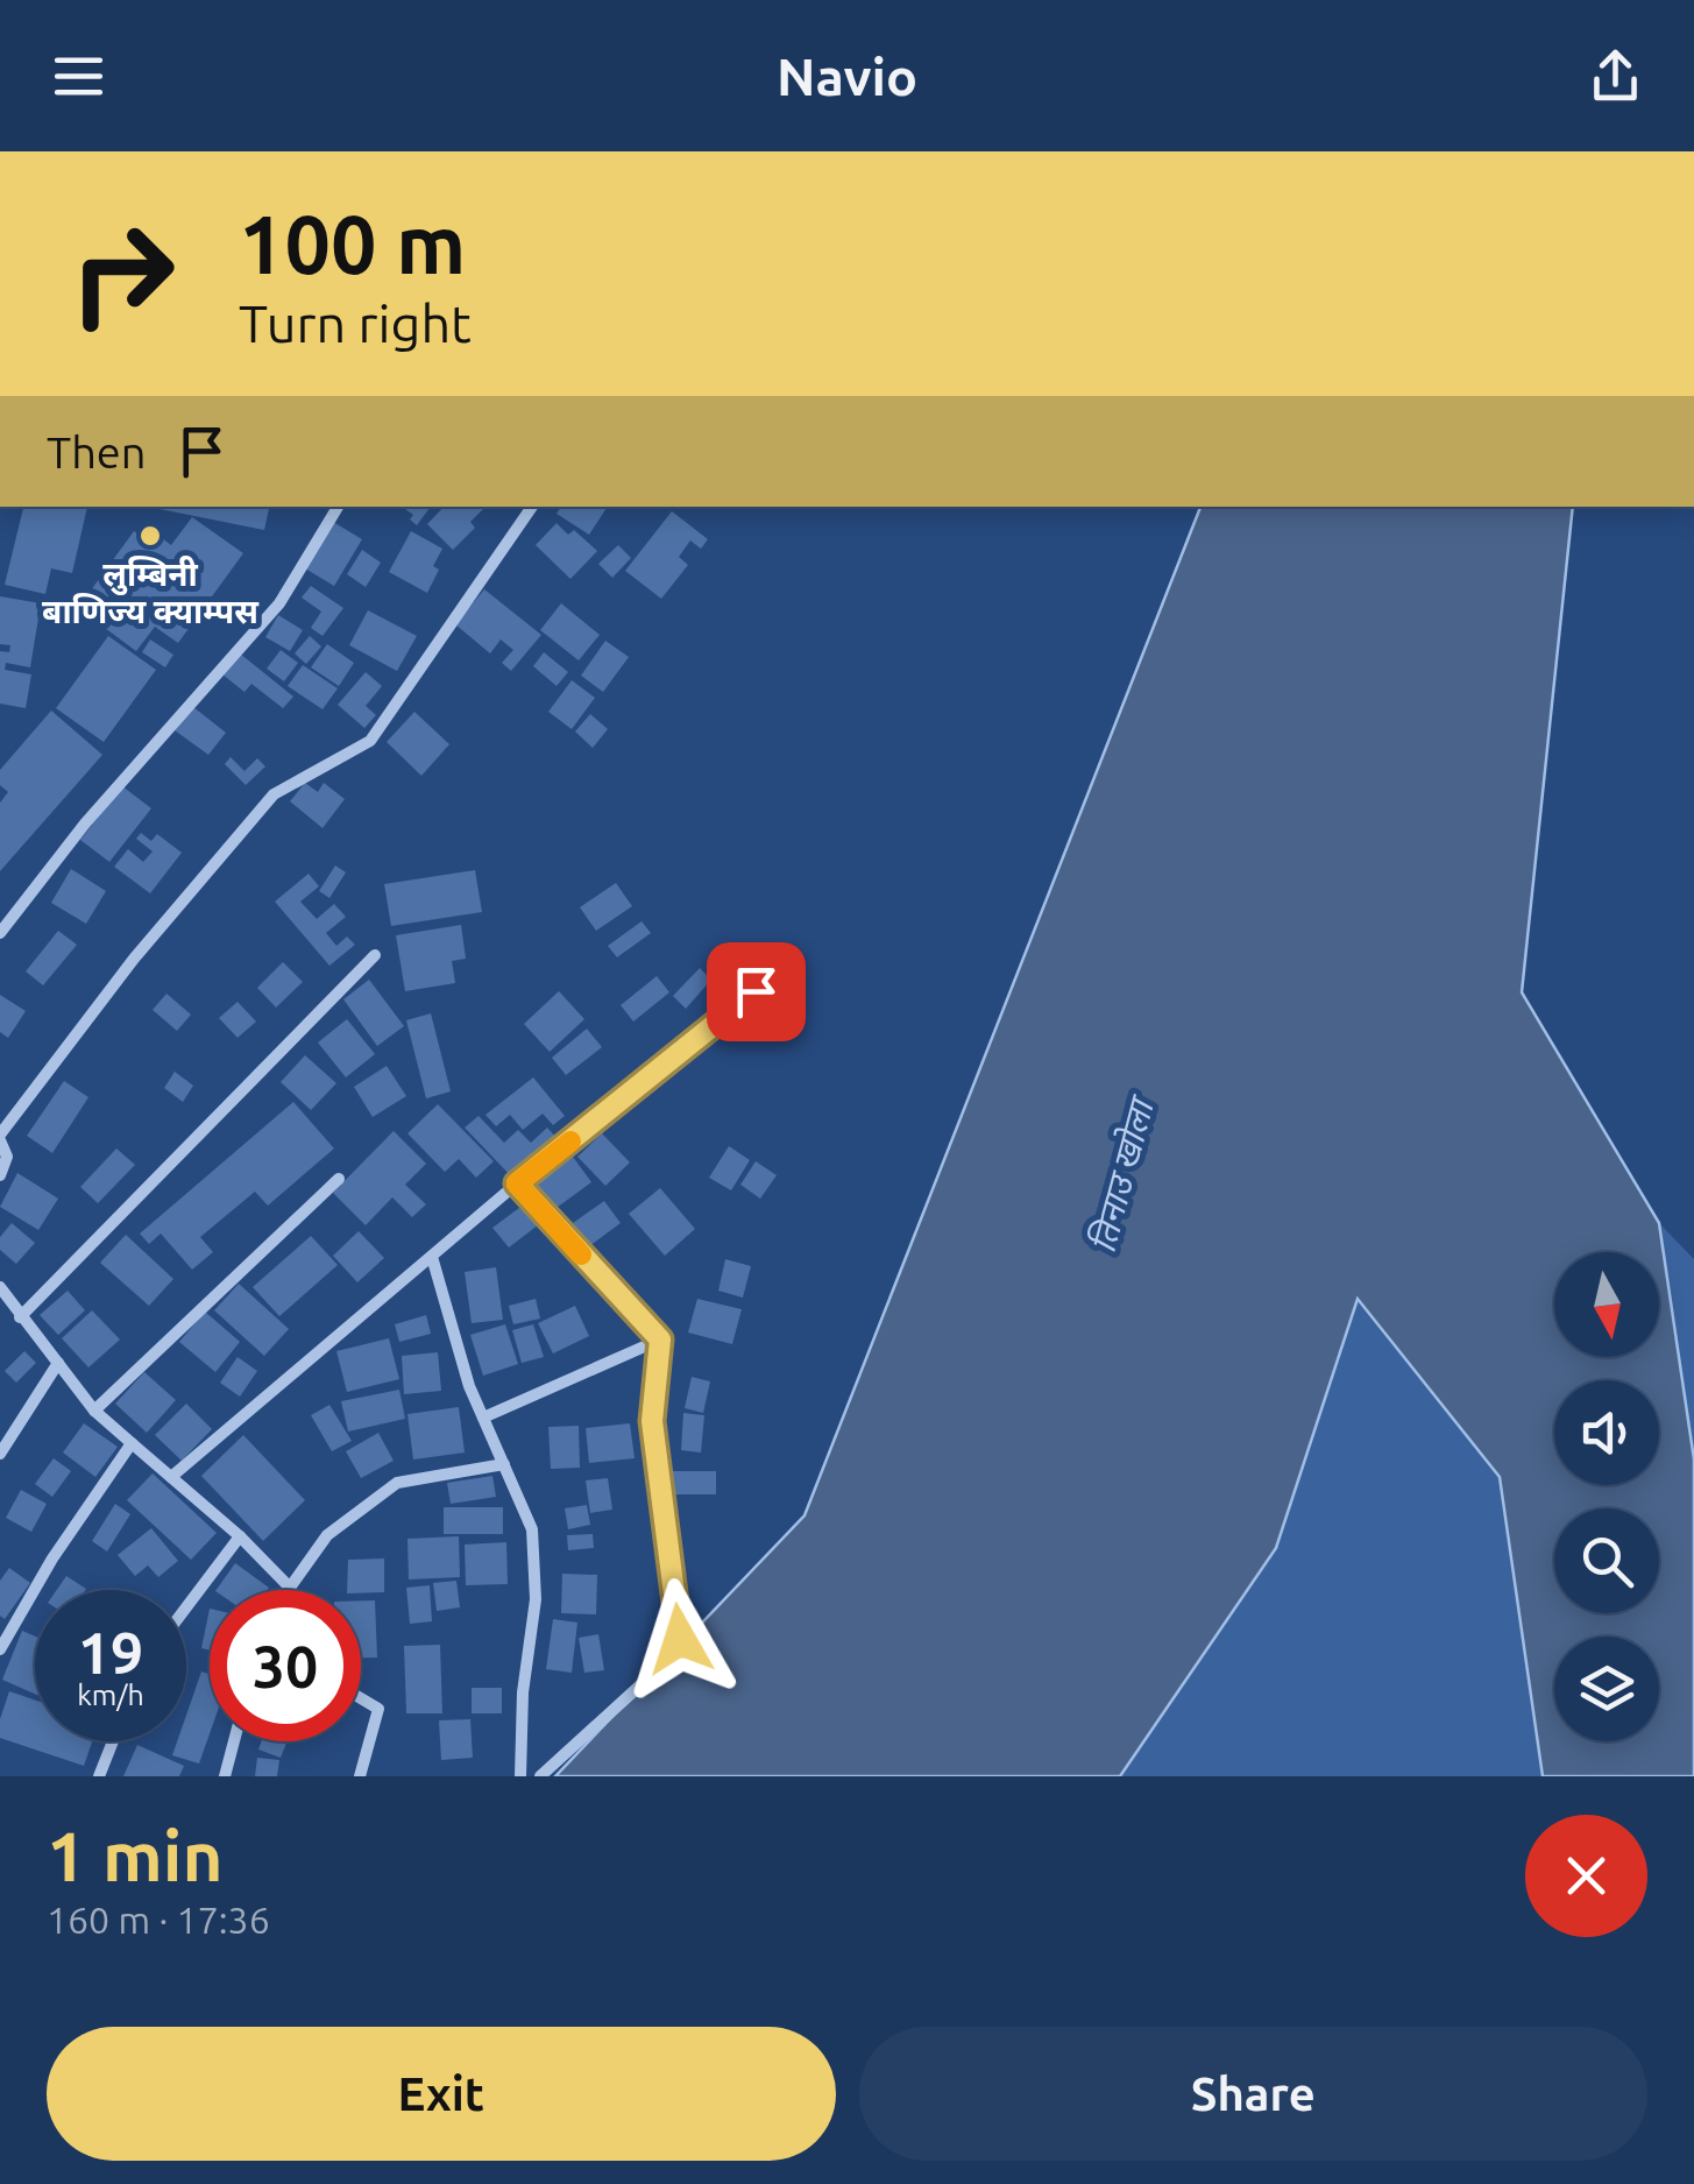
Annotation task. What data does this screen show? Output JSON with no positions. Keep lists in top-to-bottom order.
{
  "water": ["तिनाउ खोला"],
  "places": ["लुम्बिनी बाणिज्य क्याम्पस"],
  "north": "bottom",
  "page": {
    "header": "Navio",
    "turn": ["100 m", "Turn right"],
    "then": "Then",
    "speed": "19 km/h",
    "limit": "30",
    "heading": ["1 min", "160 m · 17:36"],
    "buttons": ["Exit", "Share"]
  }
}
